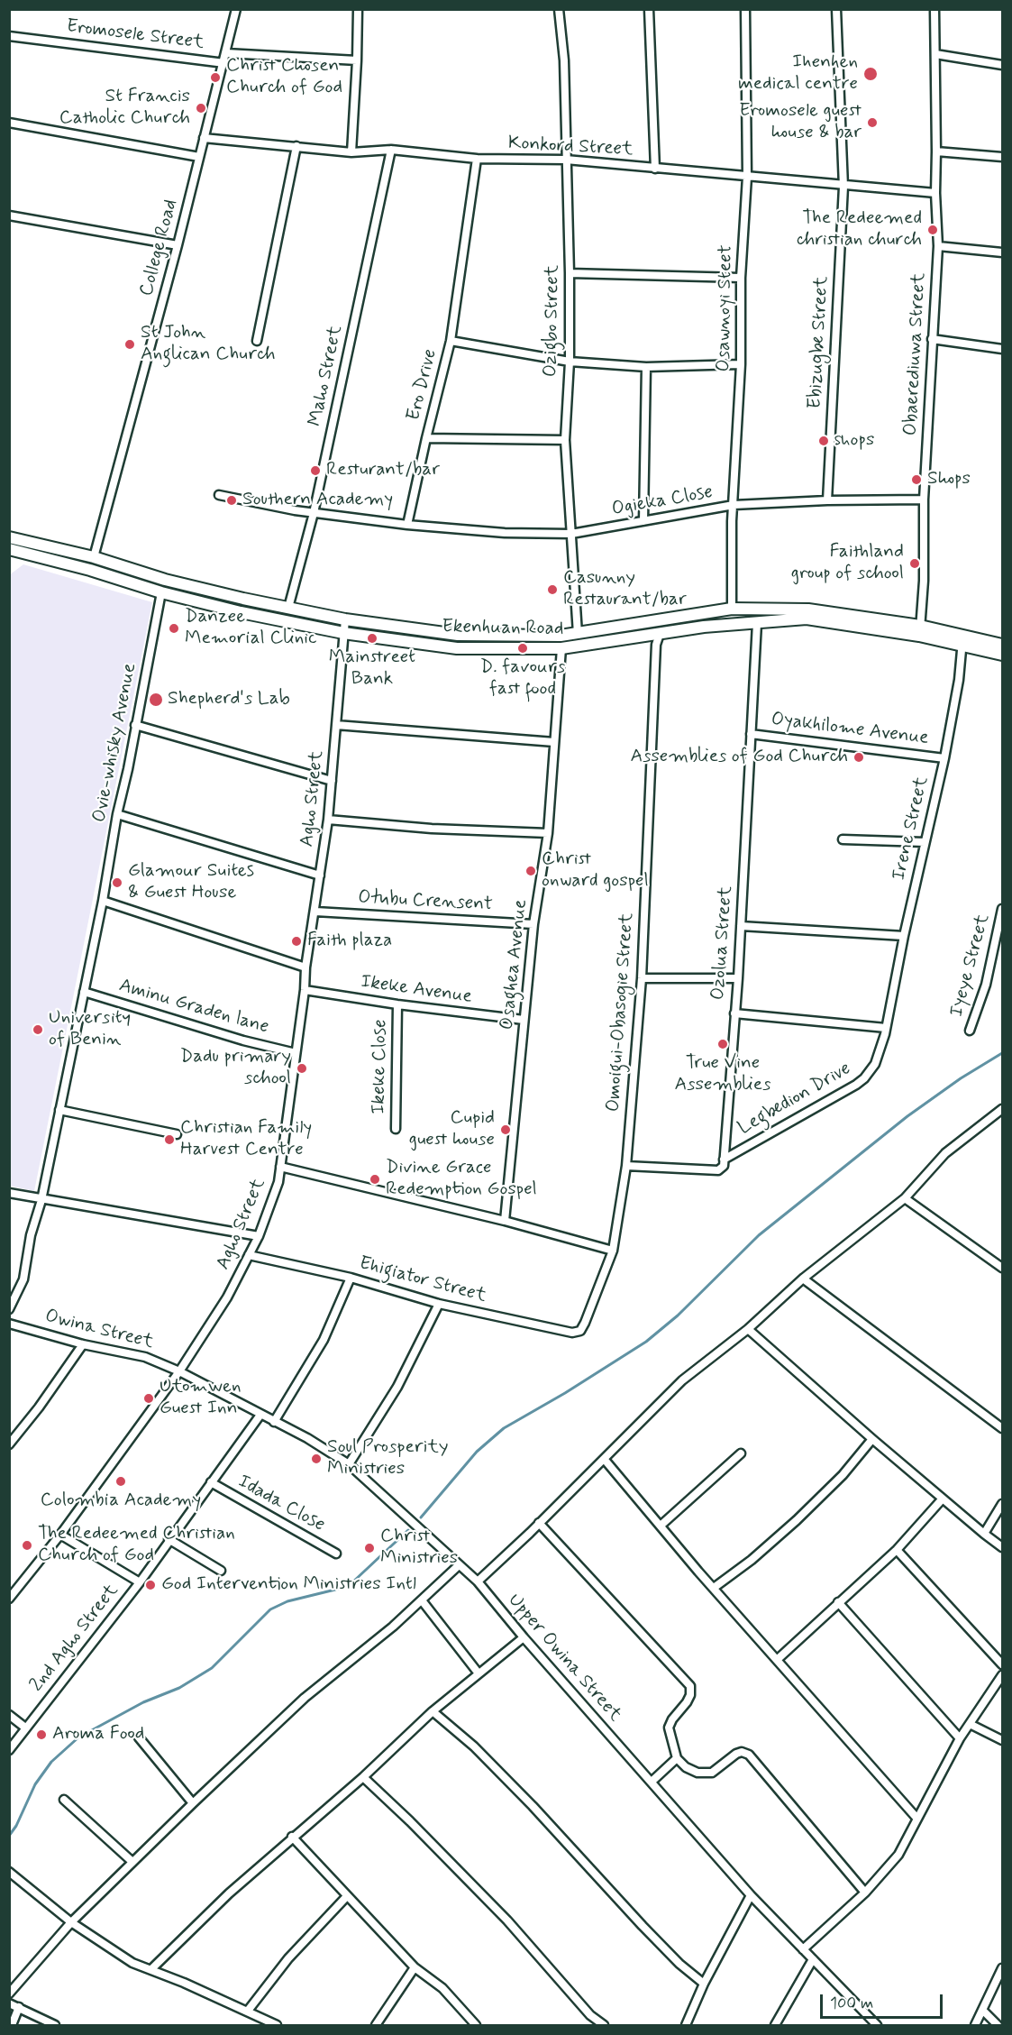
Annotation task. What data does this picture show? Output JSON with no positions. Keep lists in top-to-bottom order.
{
  "streets": {
    "main road": ["Ekenhuan Road"],
    "street": [
      "Eromosele Street",
      "Konkord Street",
      "College Road",
      "Osawnoyi Steet",
      "Ozigbo Street",
      "Ebizugbe Street",
      "Obaerediuwa Street",
      "Maho Street",
      "Ero Drive",
      "Ogieka Close",
      "Oyakhilome Avenue",
      "Ovie-whisky Avenue",
      "Agho Street",
      "Irene Street",
      "Otubu Crensent",
      "Ozolua Street",
      "Osaghea Avenue",
      "Iyeye Street",
      "Ikeke Avenue",
      "Aminu Graden lane",
      "Omoigui-Obasogie Street",
      "Ikeke Close",
      "Legbedion Drive",
      "Ehigiator Street",
      "Owina Street",
      "Idada Close",
      "2nd Agho Street",
      "Upper Owina Street"
    ]
  },
  "crossings": [
    ["Eromosele Street", "College Road"],
    ["Konkord Street", "College Road"],
    ["Konkord Street", "Osawnoyi Steet"],
    ["Konkord Street", "Ozigbo Street"],
    ["Konkord Street", "Ebizugbe Street"],
    ["Konkord Street", "Obaerediuwa Street"],
    ["Konkord Street", "Maho Street"],
    ["Konkord Street", "Ero Drive"],
    ["College Road", "Ekenhuan Road"],
    ["Osawnoyi Steet", "Ogieka Close"],
    ["Osawnoyi Steet", "Ekenhuan Road"],
    ["Ozigbo Street", "Ogieka Close"],
    ["Ozigbo Street", "Ekenhuan Road"],
    ["Ebizugbe Street", "Ogieka Close"],
    ["Obaerediuwa Street", "Ogieka Close"],
    ["Obaerediuwa Street", "Ekenhuan Road"],
    ["Maho Street", "Ekenhuan Road"],
    ["Ero Drive", "Ogieka Close"],
    ["Ekenhuan Road", "Ovie-whisky Avenue"],
    ["Ekenhuan Road", "Agho Street"],
    ["Ekenhuan Road", "Irene Street"],
    ["Ekenhuan Road", "Ozolua Street"],
    ["Ekenhuan Road", "Osaghea Avenue"],
    ["Ekenhuan Road", "Omoigui-Obasogie Street"],
    ["Oyakhilome Avenue", "Irene Street"],
    ["Oyakhilome Avenue", "Ozolua Street"],
    ["Ovie-whisky Avenue", "Aminu Graden lane"],
    ["Agho Street", "Otubu Crensent"],
    ["Agho Street", "Ikeke Avenue"],
    ["Agho Street", "Aminu Graden lane"],
    ["Agho Street", "Ehigiator Street"],
    ["Agho Street", "Owina Street"],
    ["Agho Street", "Upper Owina Street"],
    ["Irene Street", "Legbedion Drive"],
    ["Otubu Crensent", "Osaghea Avenue"],
    ["Ozolua Street", "Legbedion Drive"],
    ["Osaghea Avenue", "Ikeke Avenue"],
    ["Ikeke Avenue", "Ikeke Close"],
    ["Omoigui-Obasogie Street", "Ehigiator Street"],
    ["Owina Street", "Upper Owina Street"],
    ["Idada Close", "2nd Agho Street"],
    ["2nd Agho Street", "Upper Owina Street"]
  ],
  "places": [
    "Ihenhen medical centre",
    "Christ Chosen Church of God",
    "St Francis Catholic Church",
    "Eromosele guest house & bar",
    "The Redeemed christian church",
    "St John Anglican Church",
    "shops",
    "Resturant/bar",
    "Shops",
    "Southern Academy",
    "Faithland group of school",
    "Casunny Restaurant/bar",
    "Danzee Memorial Clinic",
    "Mainstreet Bank",
    "D. favours fast food",
    "Shepherd's Lab",
    "Assemblies of God Church",
    "Christ onward gospel",
    "Glamour Suites & Guest House",
    "Faith plaza",
    "University of Benin",
    "True Vine Assemblies",
    "Dadu primary school",
    "Cupid guest house",
    "Christian Family Harvest Centre",
    "Divine Grace Redemption Gospel",
    "Utomwen Guest Inn",
    "Soul Prosperity Ministries",
    "Colombia Academy",
    "The Redeemed Christian Church of God",
    "Christ Ministries",
    "God Intervention Ministries Intl",
    "Aroma Food"
  ],
  "scale_bar": "100 m"
}
